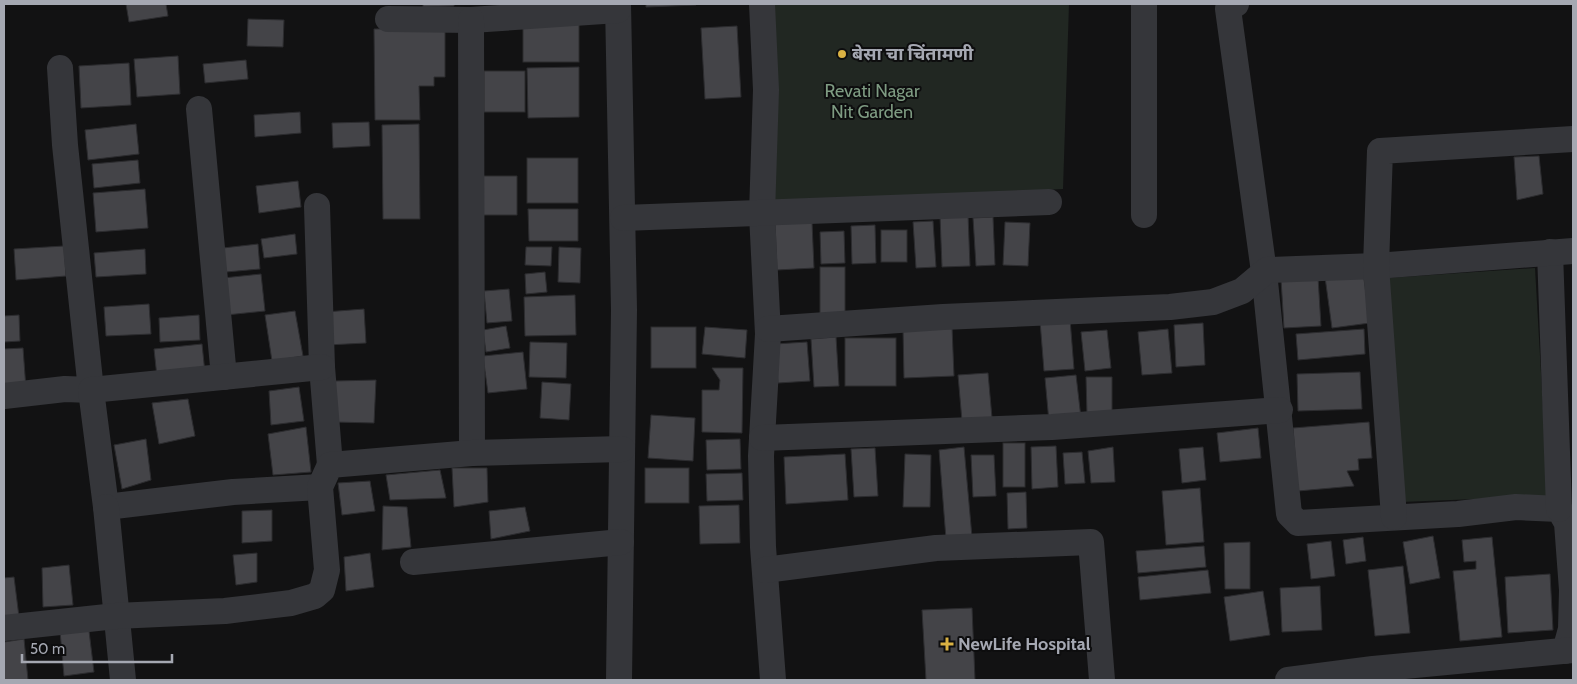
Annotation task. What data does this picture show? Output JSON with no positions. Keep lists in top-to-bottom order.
{
  "parks": ["Revati Nagar Nit Garden"],
  "places": {
    "other": ["बेसा चा चिंतामणी"],
    "health": ["NewLife Hospital"]
  },
  "scale_bar": "50 m"
}
